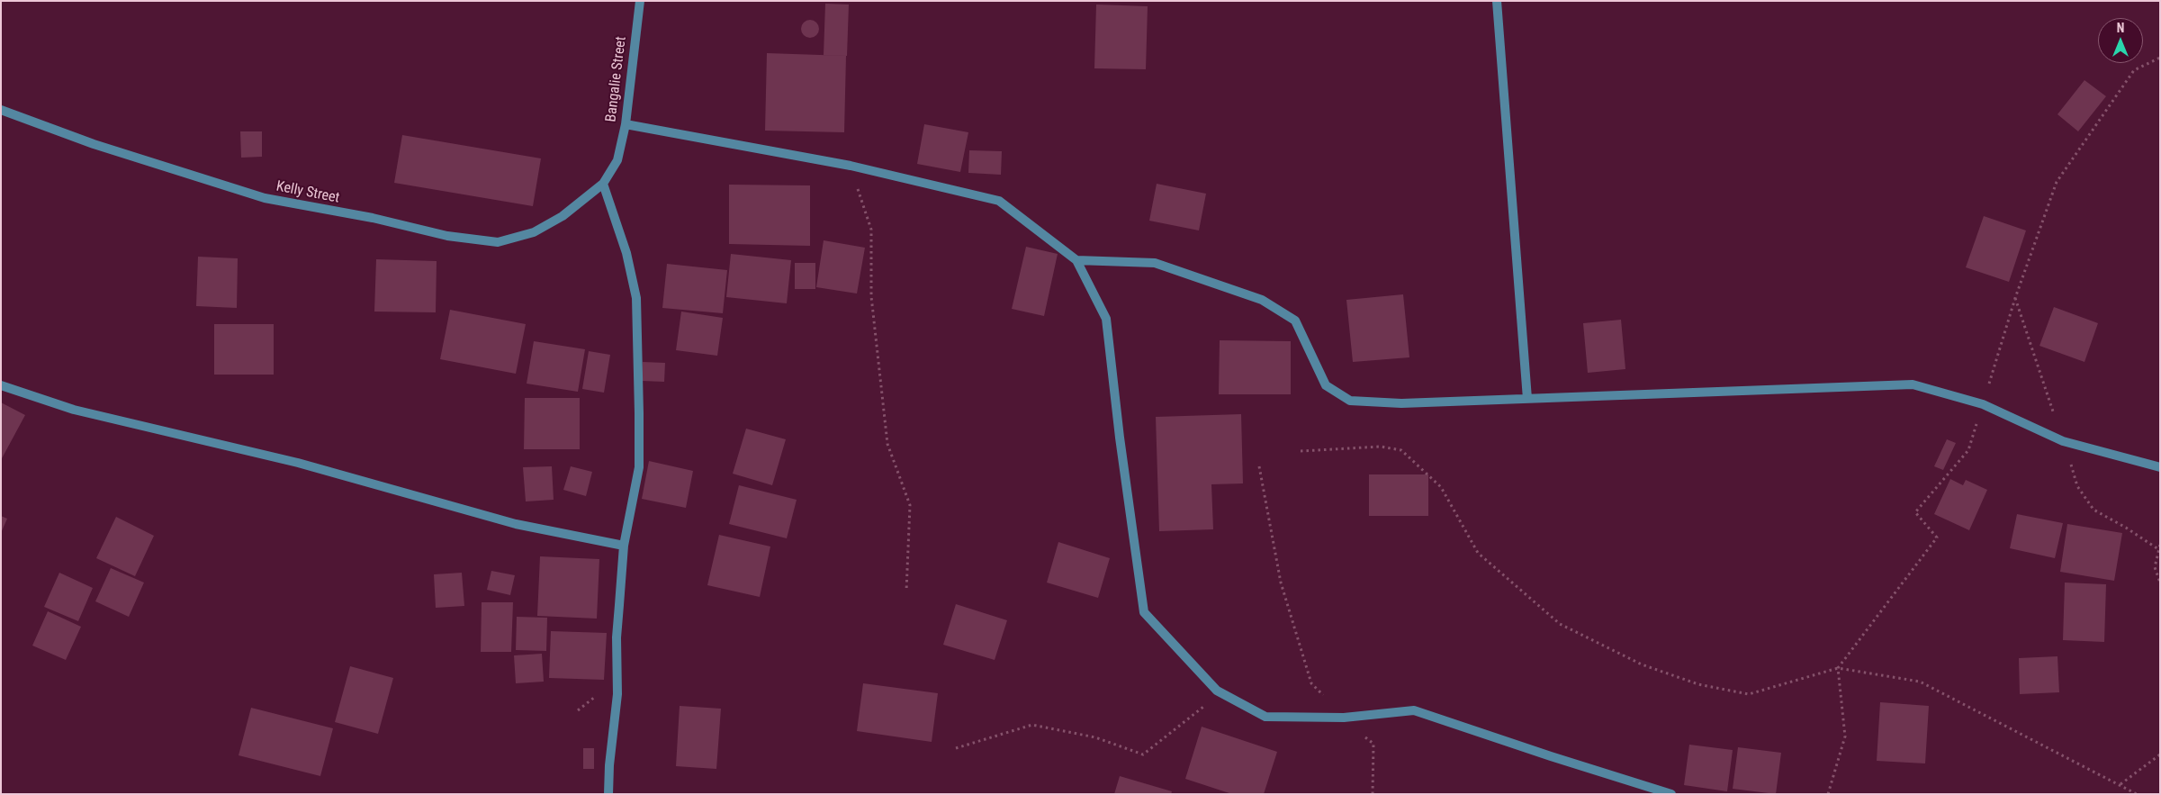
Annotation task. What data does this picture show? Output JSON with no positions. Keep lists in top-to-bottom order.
{
  "streets": {
    "street": ["Bangalie Street", "Kelly Street"]
  },
  "crossings": [
    ["Bangalie Street", "Kelly Street"]
  ],
  "north": "top"
}
